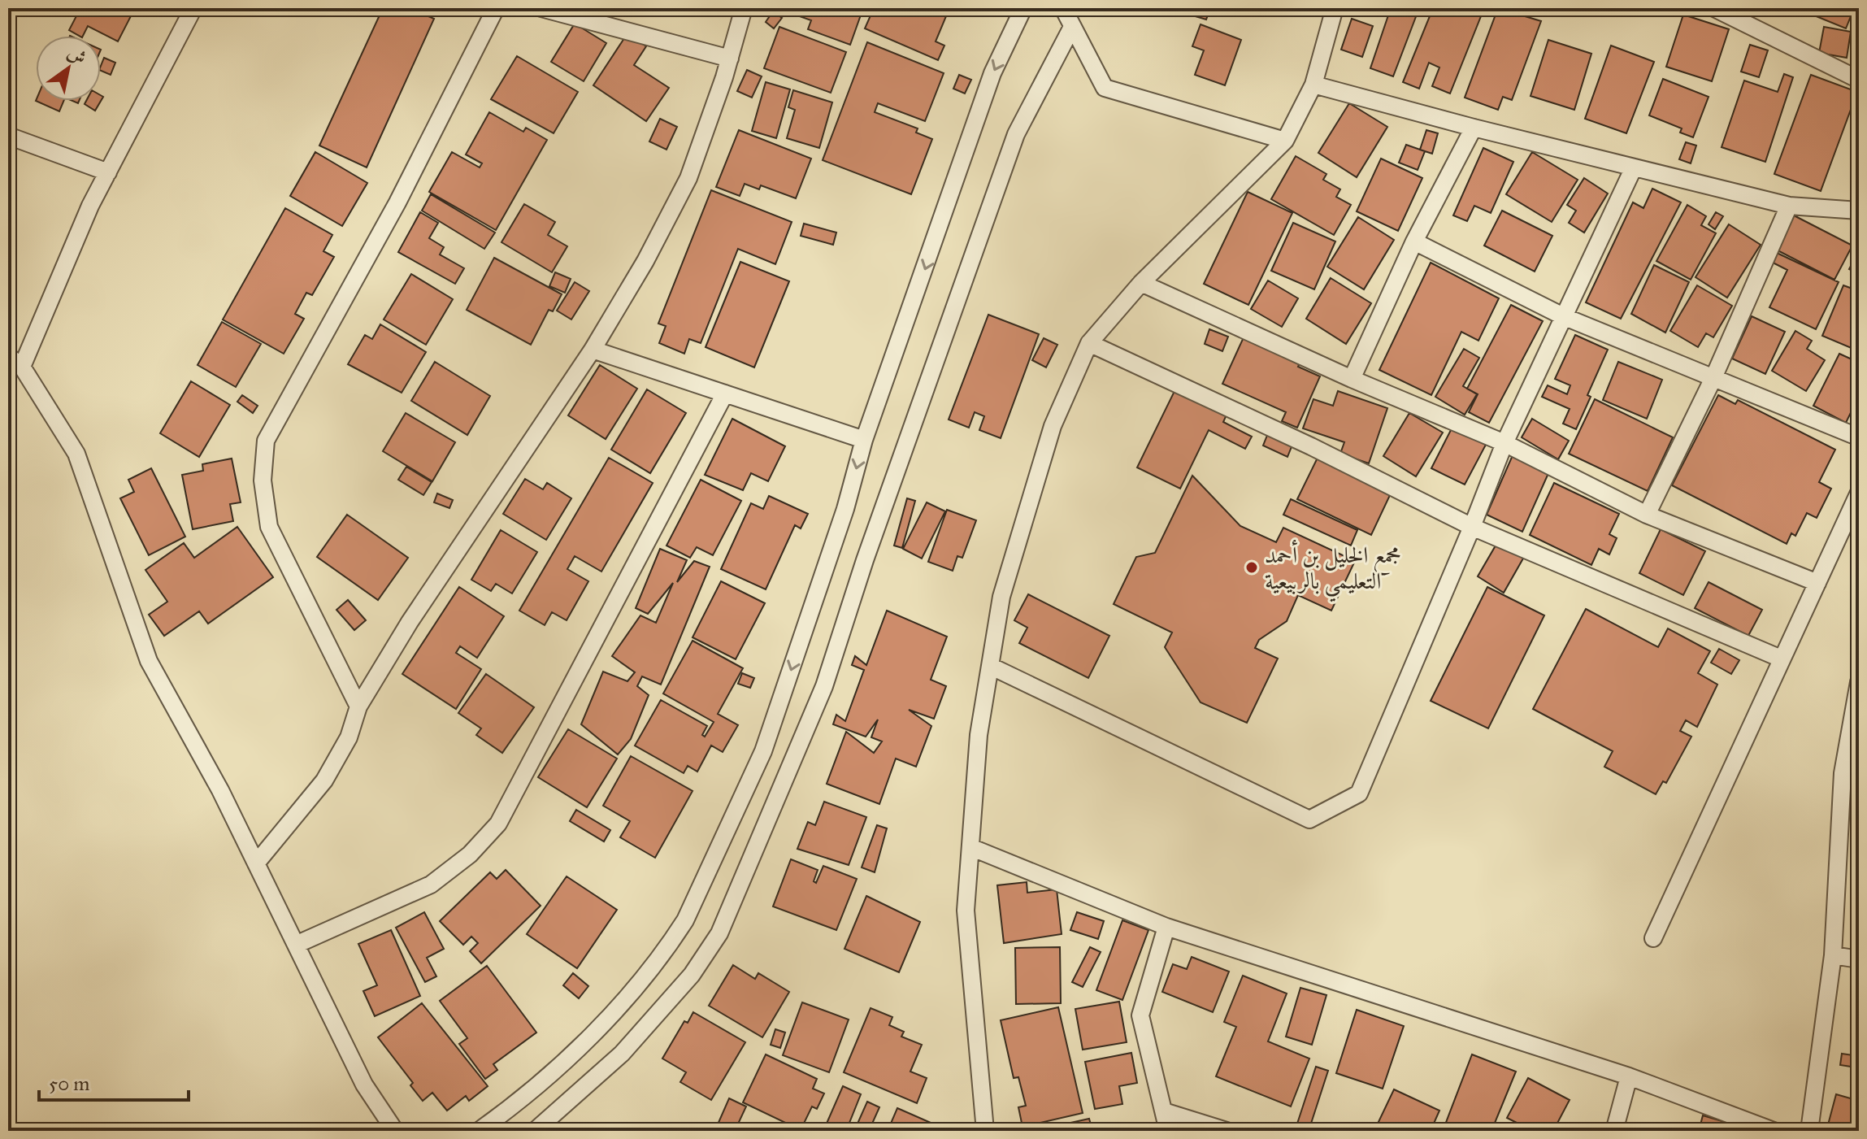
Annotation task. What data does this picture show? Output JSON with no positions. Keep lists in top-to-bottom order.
{
  "places": ["مجمع الخليل بن أحمد التعليمي بالربيعية"],
  "scale_bar": "50 m",
  "north": "top right"
}
